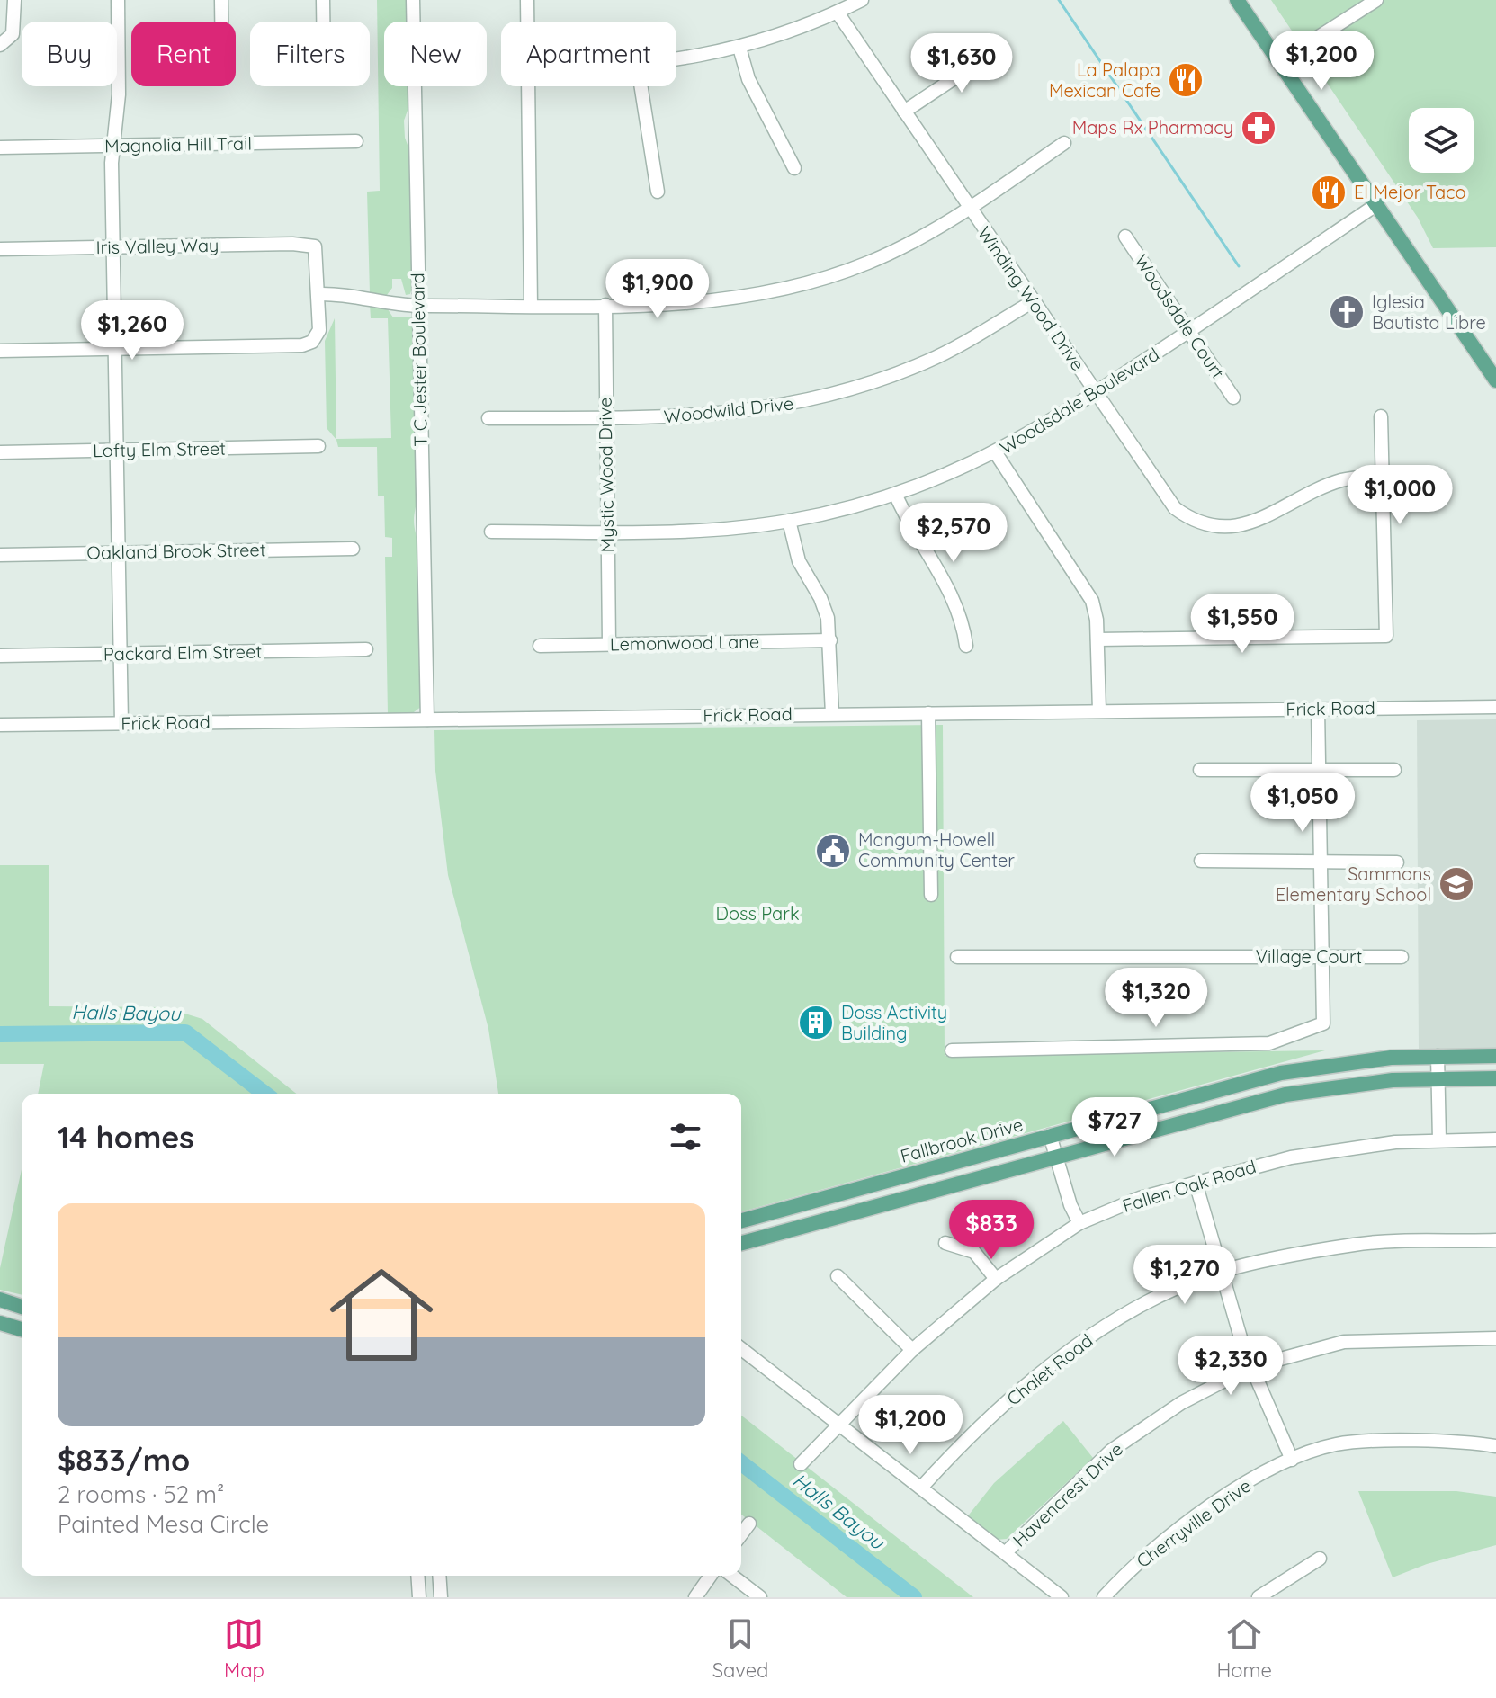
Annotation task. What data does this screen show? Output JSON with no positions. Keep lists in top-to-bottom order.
{
  "streets": {
    "main road": ["Fallbrook Drive"],
    "street": [
      "Magnolia Hill Trail",
      "Iris Valley Way",
      "Winding Wood Drive",
      "Woodsdale Court",
      "T C Jester Boulevard",
      "Woodsdale Boulevard",
      "Woodwild Drive",
      "Lofty Elm Street",
      "Mystic Wood Drive",
      "Oakland Brook Street",
      "Lemonwood Lane",
      "Packard Elm Street",
      "Frick Road",
      "Village Court",
      "Fallen Oak Road",
      "Chalet Road",
      "Havencrest Drive",
      "Cherryville Drive"
    ]
  },
  "crossings": [
    ["Winding Wood Drive", "Woodsdale Boulevard"],
    ["Winding Wood Drive", "Woodwild Drive"],
    ["Woodsdale Court", "Woodsdale Boulevard"],
    ["T C Jester Boulevard", "Frick Road"],
    ["Woodsdale Boulevard", "Mystic Wood Drive"],
    ["Woodwild Drive", "Mystic Wood Drive"],
    ["Mystic Wood Drive", "Lemonwood Lane"]
  ],
  "water": ["Halls Bayou"],
  "parks": ["Doss Park"],
  "places": {
    "restaurant": ["La Palapa Mexican Cafe", "El Mejor Taco"],
    "pharmacy": ["Maps Rx Pharmacy"],
    "church": ["Iglesia Bautista Libre"],
    "public building": ["Mangum-Howell Community Center"],
    "school or university": ["Sammons Elementary School"],
    "building": ["Doss Activity Building"]
  },
  "page": {
    "chip": [
      "Buy",
      "Rent",
      "Filters",
      "New",
      "Apartment"
    ],
    "price": [
      "$1,200",
      "$1,630",
      "$1,900",
      "$1,260",
      "$1,000",
      "$2,570",
      "$1,550",
      "$1,050",
      "$1,320",
      "$727",
      "$833",
      "$1,270",
      "$2,330",
      "$1,200"
    ],
    "heading": "14 homes",
    "list": [
      {
        "name": "$833/mo",
        "note": "2 rooms · 52 m² · Painted Mesa Circle"
      }
    ],
    "tabs": ["Map", "Saved", "Home"]
  }
}
